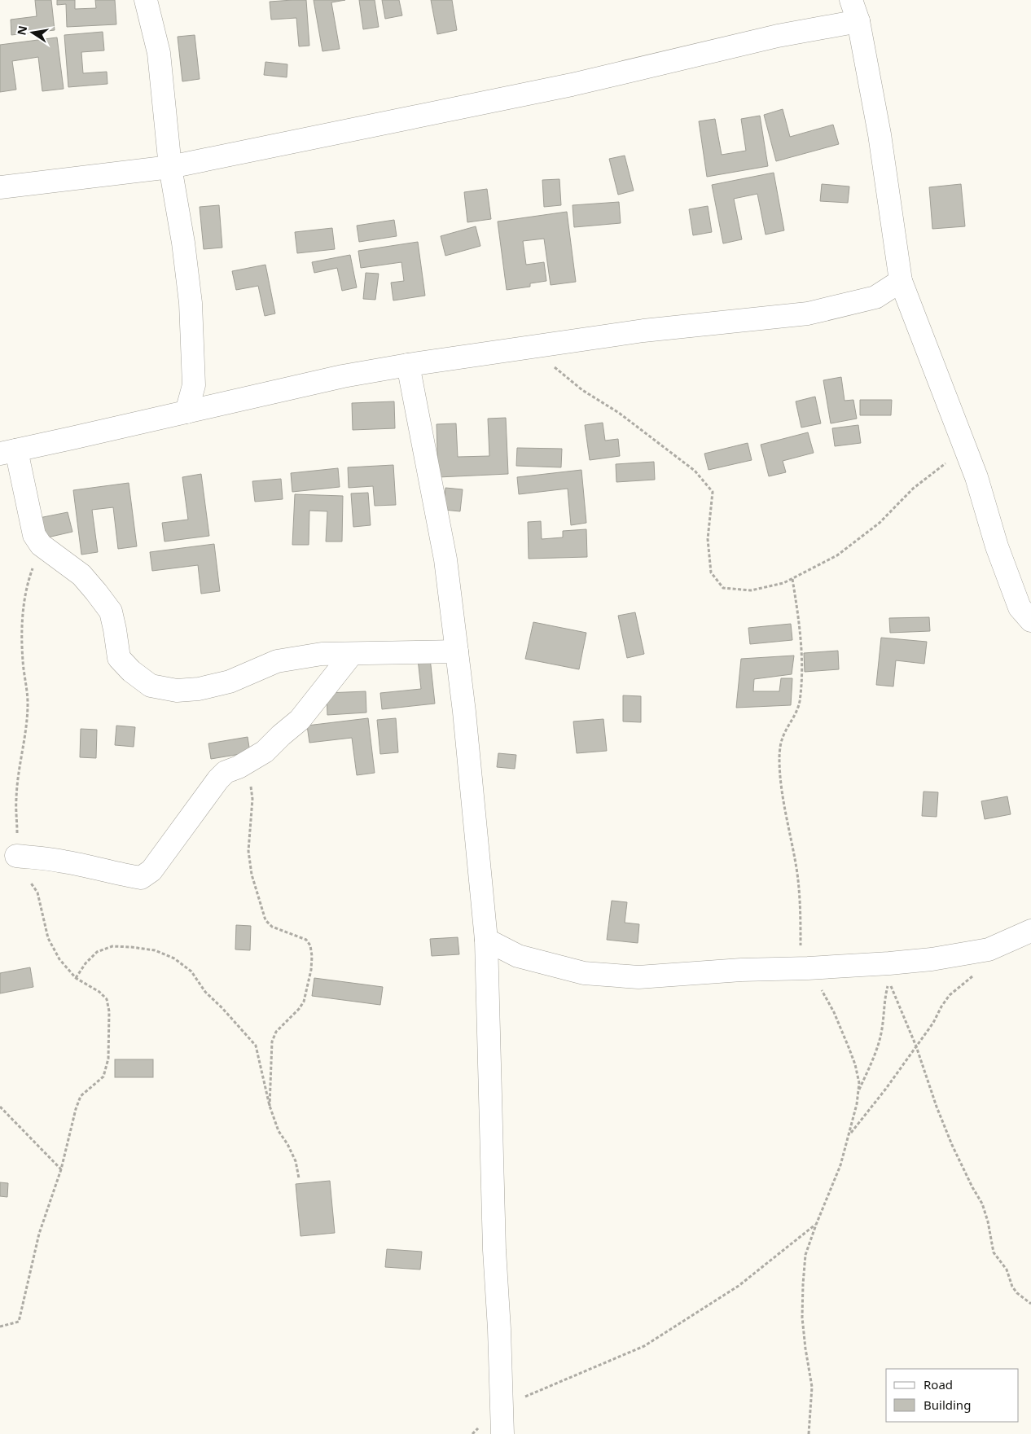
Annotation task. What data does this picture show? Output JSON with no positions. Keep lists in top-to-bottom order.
{
  "legend": ["Road", "Building"],
  "north": "left"
}
